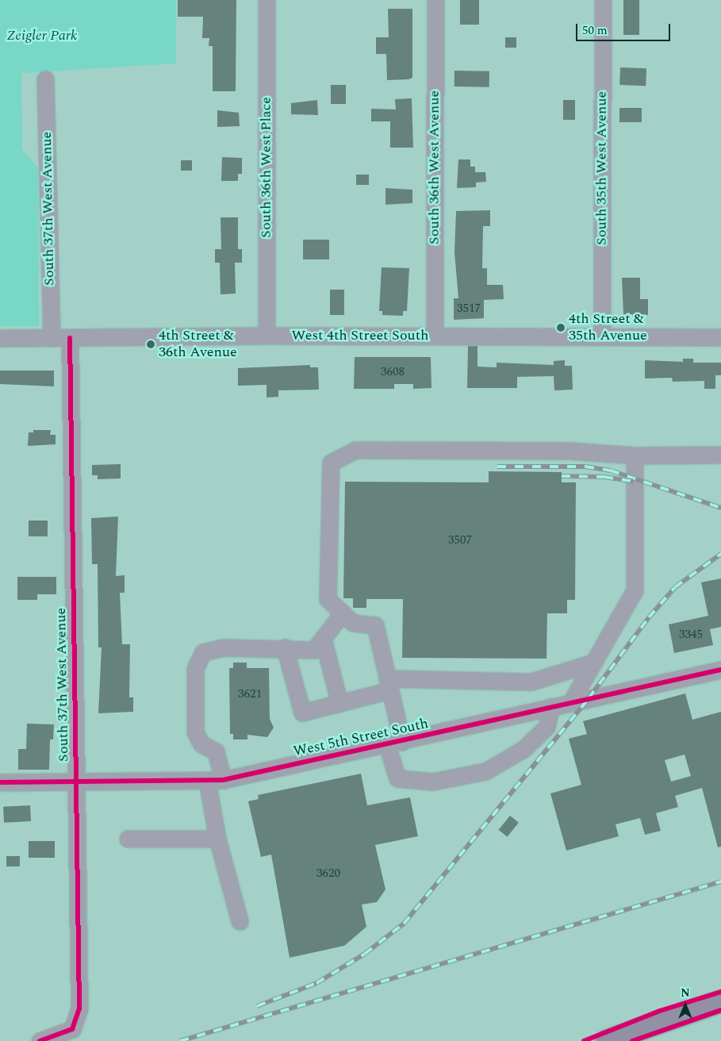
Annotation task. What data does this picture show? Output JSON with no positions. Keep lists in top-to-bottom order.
{
  "streets": {
    "street": [
      "South 36th West Place",
      "South 36th West Avenue",
      "South 35th West Avenue",
      "South 37th West Avenue",
      "West 4th Street South",
      "West 5th Street South"
    ]
  },
  "crossings": [
    ["South 36th West Place", "West 4th Street South"],
    ["South 36th West Avenue", "West 4th Street South"],
    ["South 35th West Avenue", "West 4th Street South"],
    ["South 37th West Avenue", "West 4th Street South"],
    ["South 37th West Avenue", "West 5th Street South"]
  ],
  "parks": ["Zeigler Park"],
  "places": ["4th Street & 35th Avenue", "4th Street & 36th Avenue"],
  "house_numbers": [
    "3517",
    "3608",
    "3507",
    "3345",
    "3621",
    "3620"
  ],
  "scale_bar": "50 m",
  "north": "top"
}
